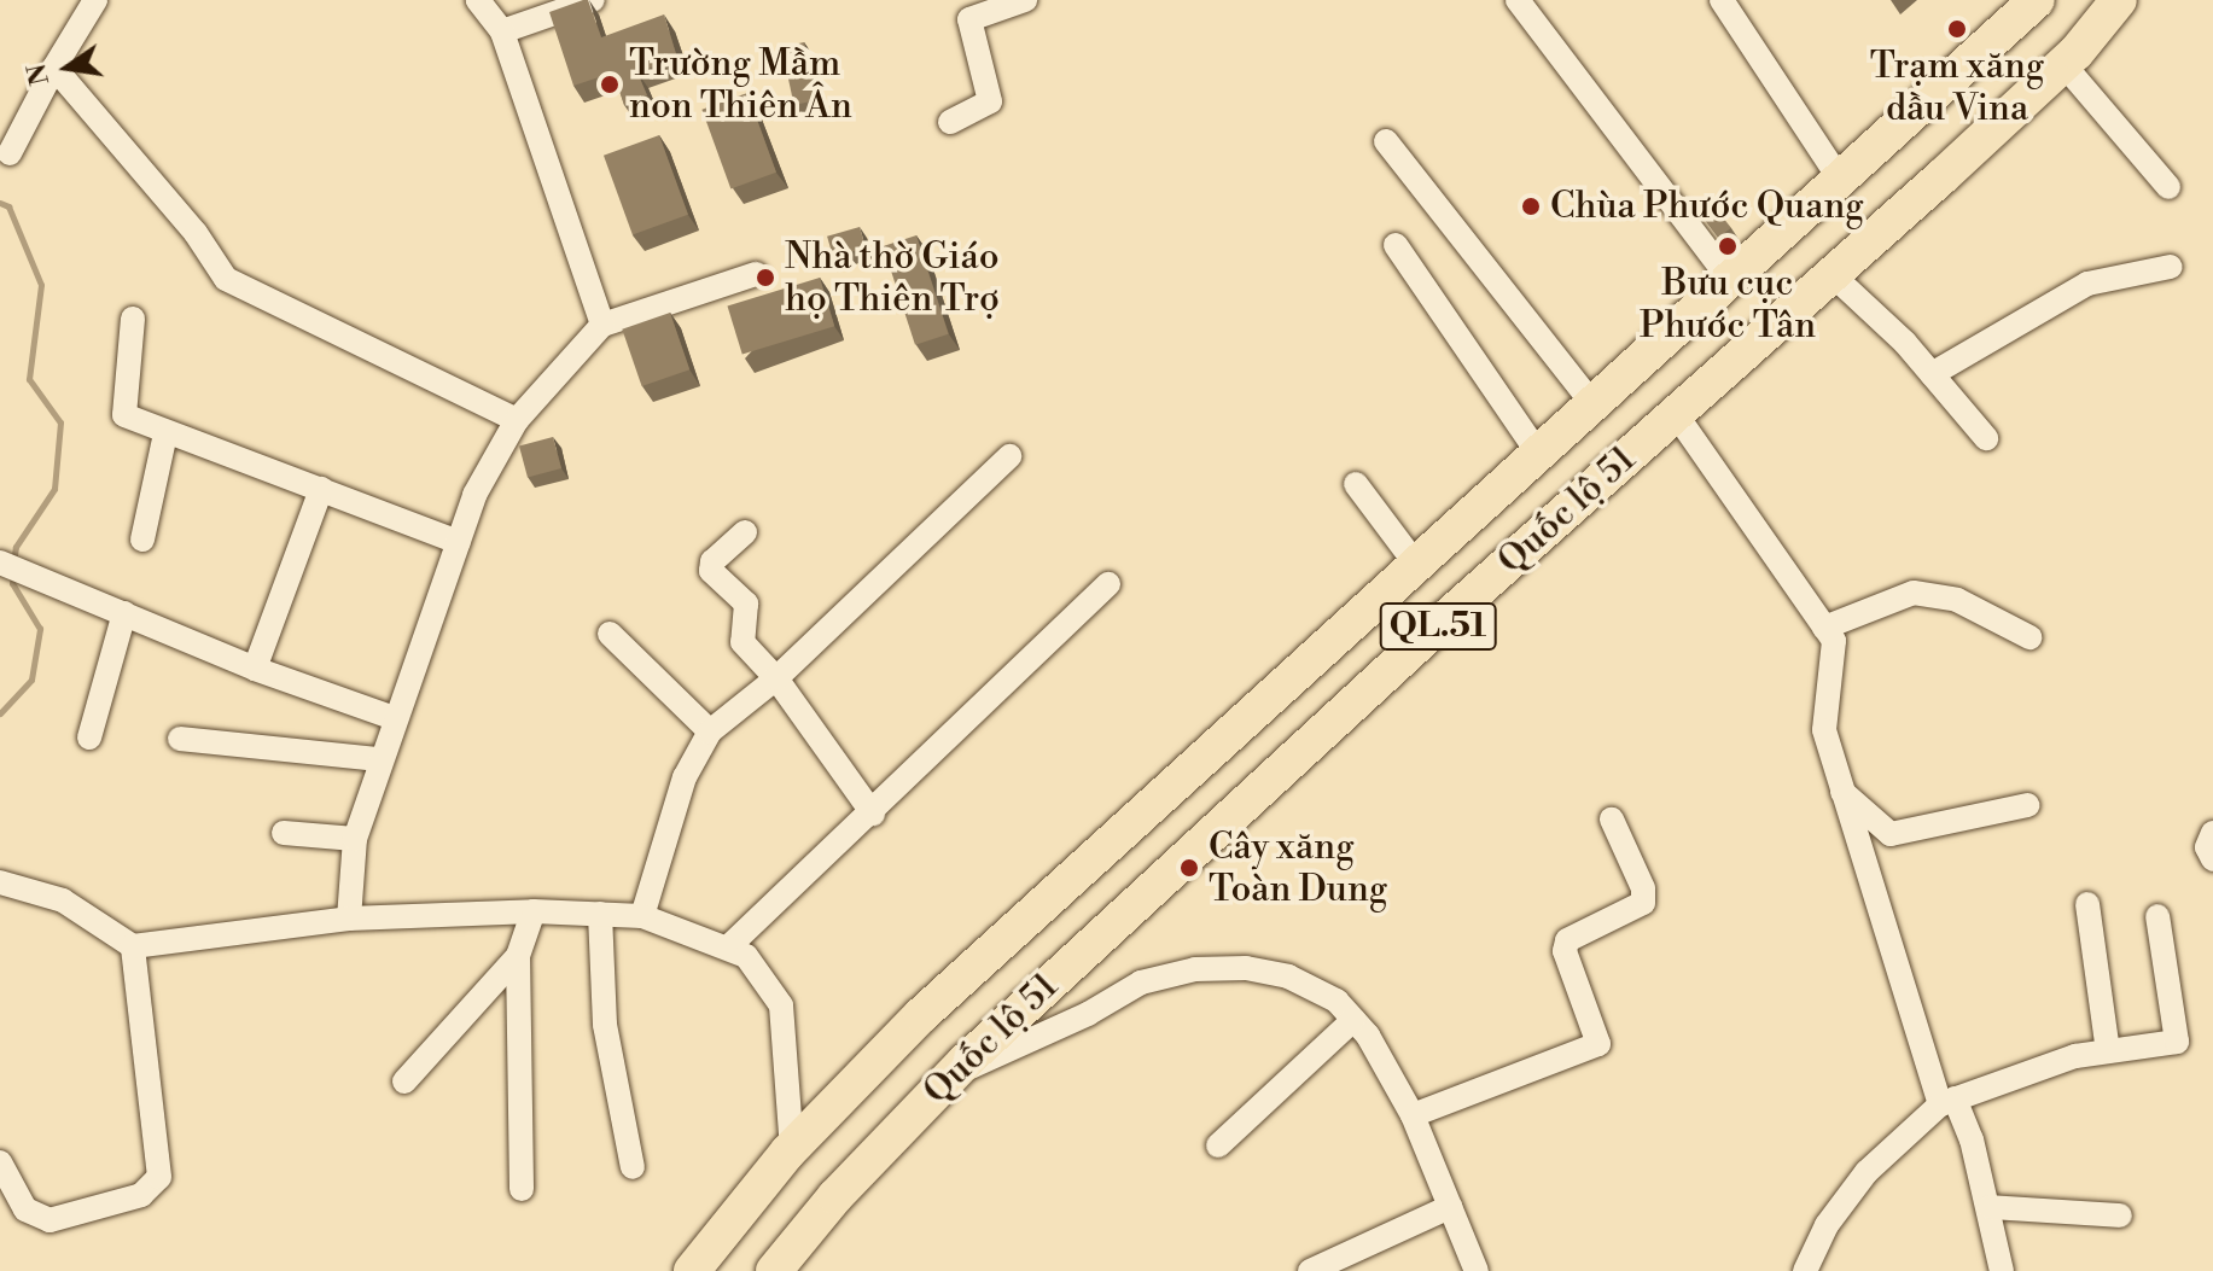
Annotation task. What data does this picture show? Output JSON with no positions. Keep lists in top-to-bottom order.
{
  "streets": {
    "highway": ["Quốc lộ 51", "QL.51"]
  },
  "places": [
    "Trạm xăng dầu Vina",
    "Trường Mầm non Thiên Ân",
    "Chùa Phước Quang",
    "Bưu cục Phước Tân",
    "Nhà thờ Giáo họ Thiên Trợ",
    "Cây xăng Toàn Dung"
  ],
  "north": "left"
}
